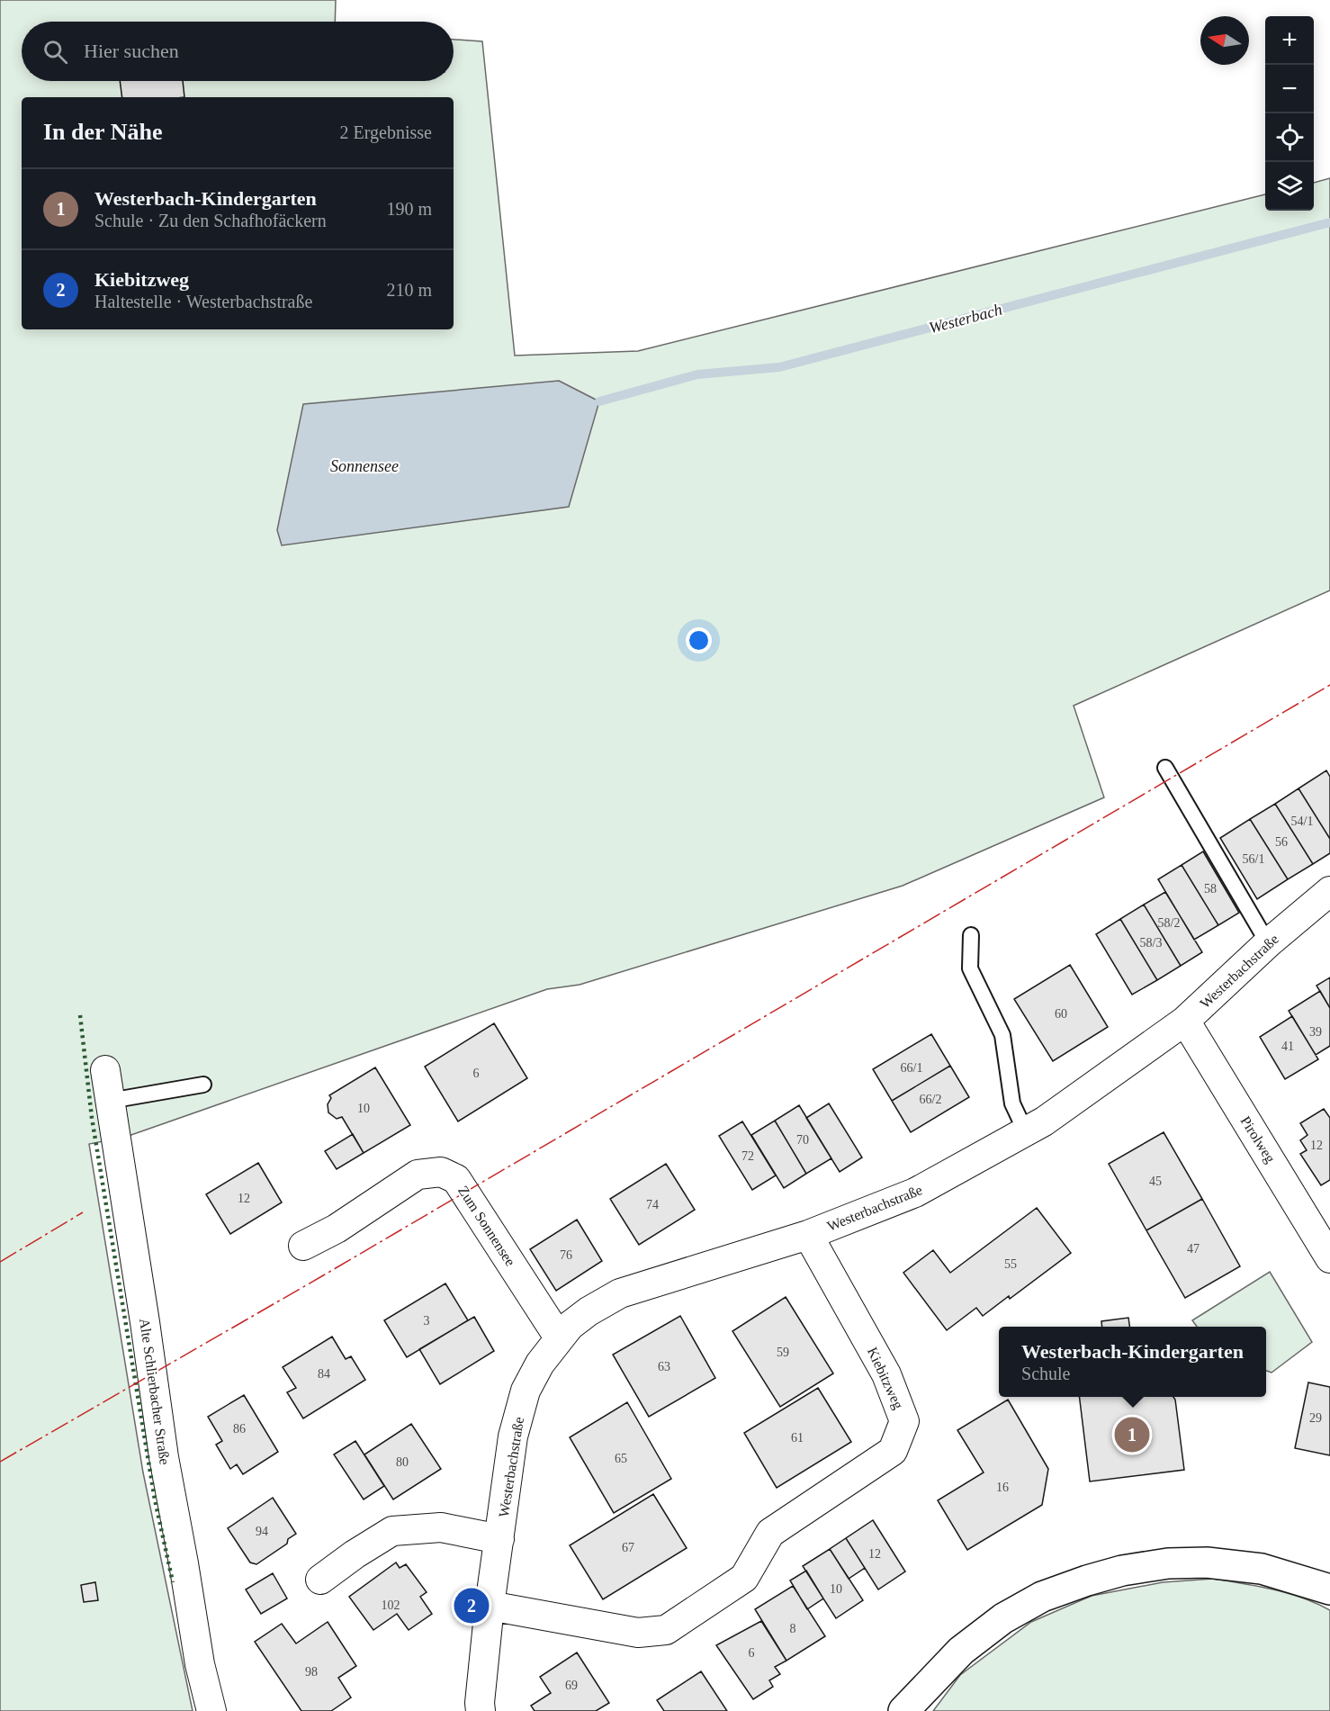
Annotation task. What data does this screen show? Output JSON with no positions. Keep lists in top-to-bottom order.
{
  "streets": {
    "street": [
      "Westerbachstraße",
      "Pirolweg",
      "Zum Sonnensee",
      "Kiebitzweg",
      "Alte Schlierbacher Straße"
    ]
  },
  "crossings": [
    ["Westerbachstraße", "Pirolweg"],
    ["Westerbachstraße", "Zum Sonnensee"],
    ["Westerbachstraße", "Kiebitzweg"]
  ],
  "water": ["Westerbach", "Sonnensee"],
  "house_numbers": [
    "54/1",
    "56",
    "56/1",
    "58",
    "58/2",
    "58/3",
    "60",
    "39",
    "41",
    "66/1",
    "6",
    "66/2",
    "10",
    "70",
    "12",
    "72",
    "45",
    "12",
    "74",
    "47",
    "76",
    "55",
    "3",
    "59",
    "63",
    "84",
    "29",
    "86",
    "61",
    "65",
    "80",
    "16",
    "94",
    "67",
    "12",
    "10",
    "102",
    "8",
    "6",
    "98",
    "69"
  ],
  "north": "left",
  "page": {
    "map_buttons": ["+", "−"],
    "search": "Hier suchen",
    "heading": ["In der Nähe", "2 Ergebnisse"],
    "list": [
      {
        "mark": "1",
        "name": "Westerbach-Kindergarten",
        "note": "Schule · Zu den Schafhofäckern",
        "value": "190 m"
      },
      {
        "mark": "2",
        "name": "Kiebitzweg",
        "note": "Haltestelle · Westerbachstraße",
        "value": "210 m"
      }
    ],
    "popup": ["Westerbach-Kindergarten", "Schule"],
    "pins": ["1", "2"]
  }
}
